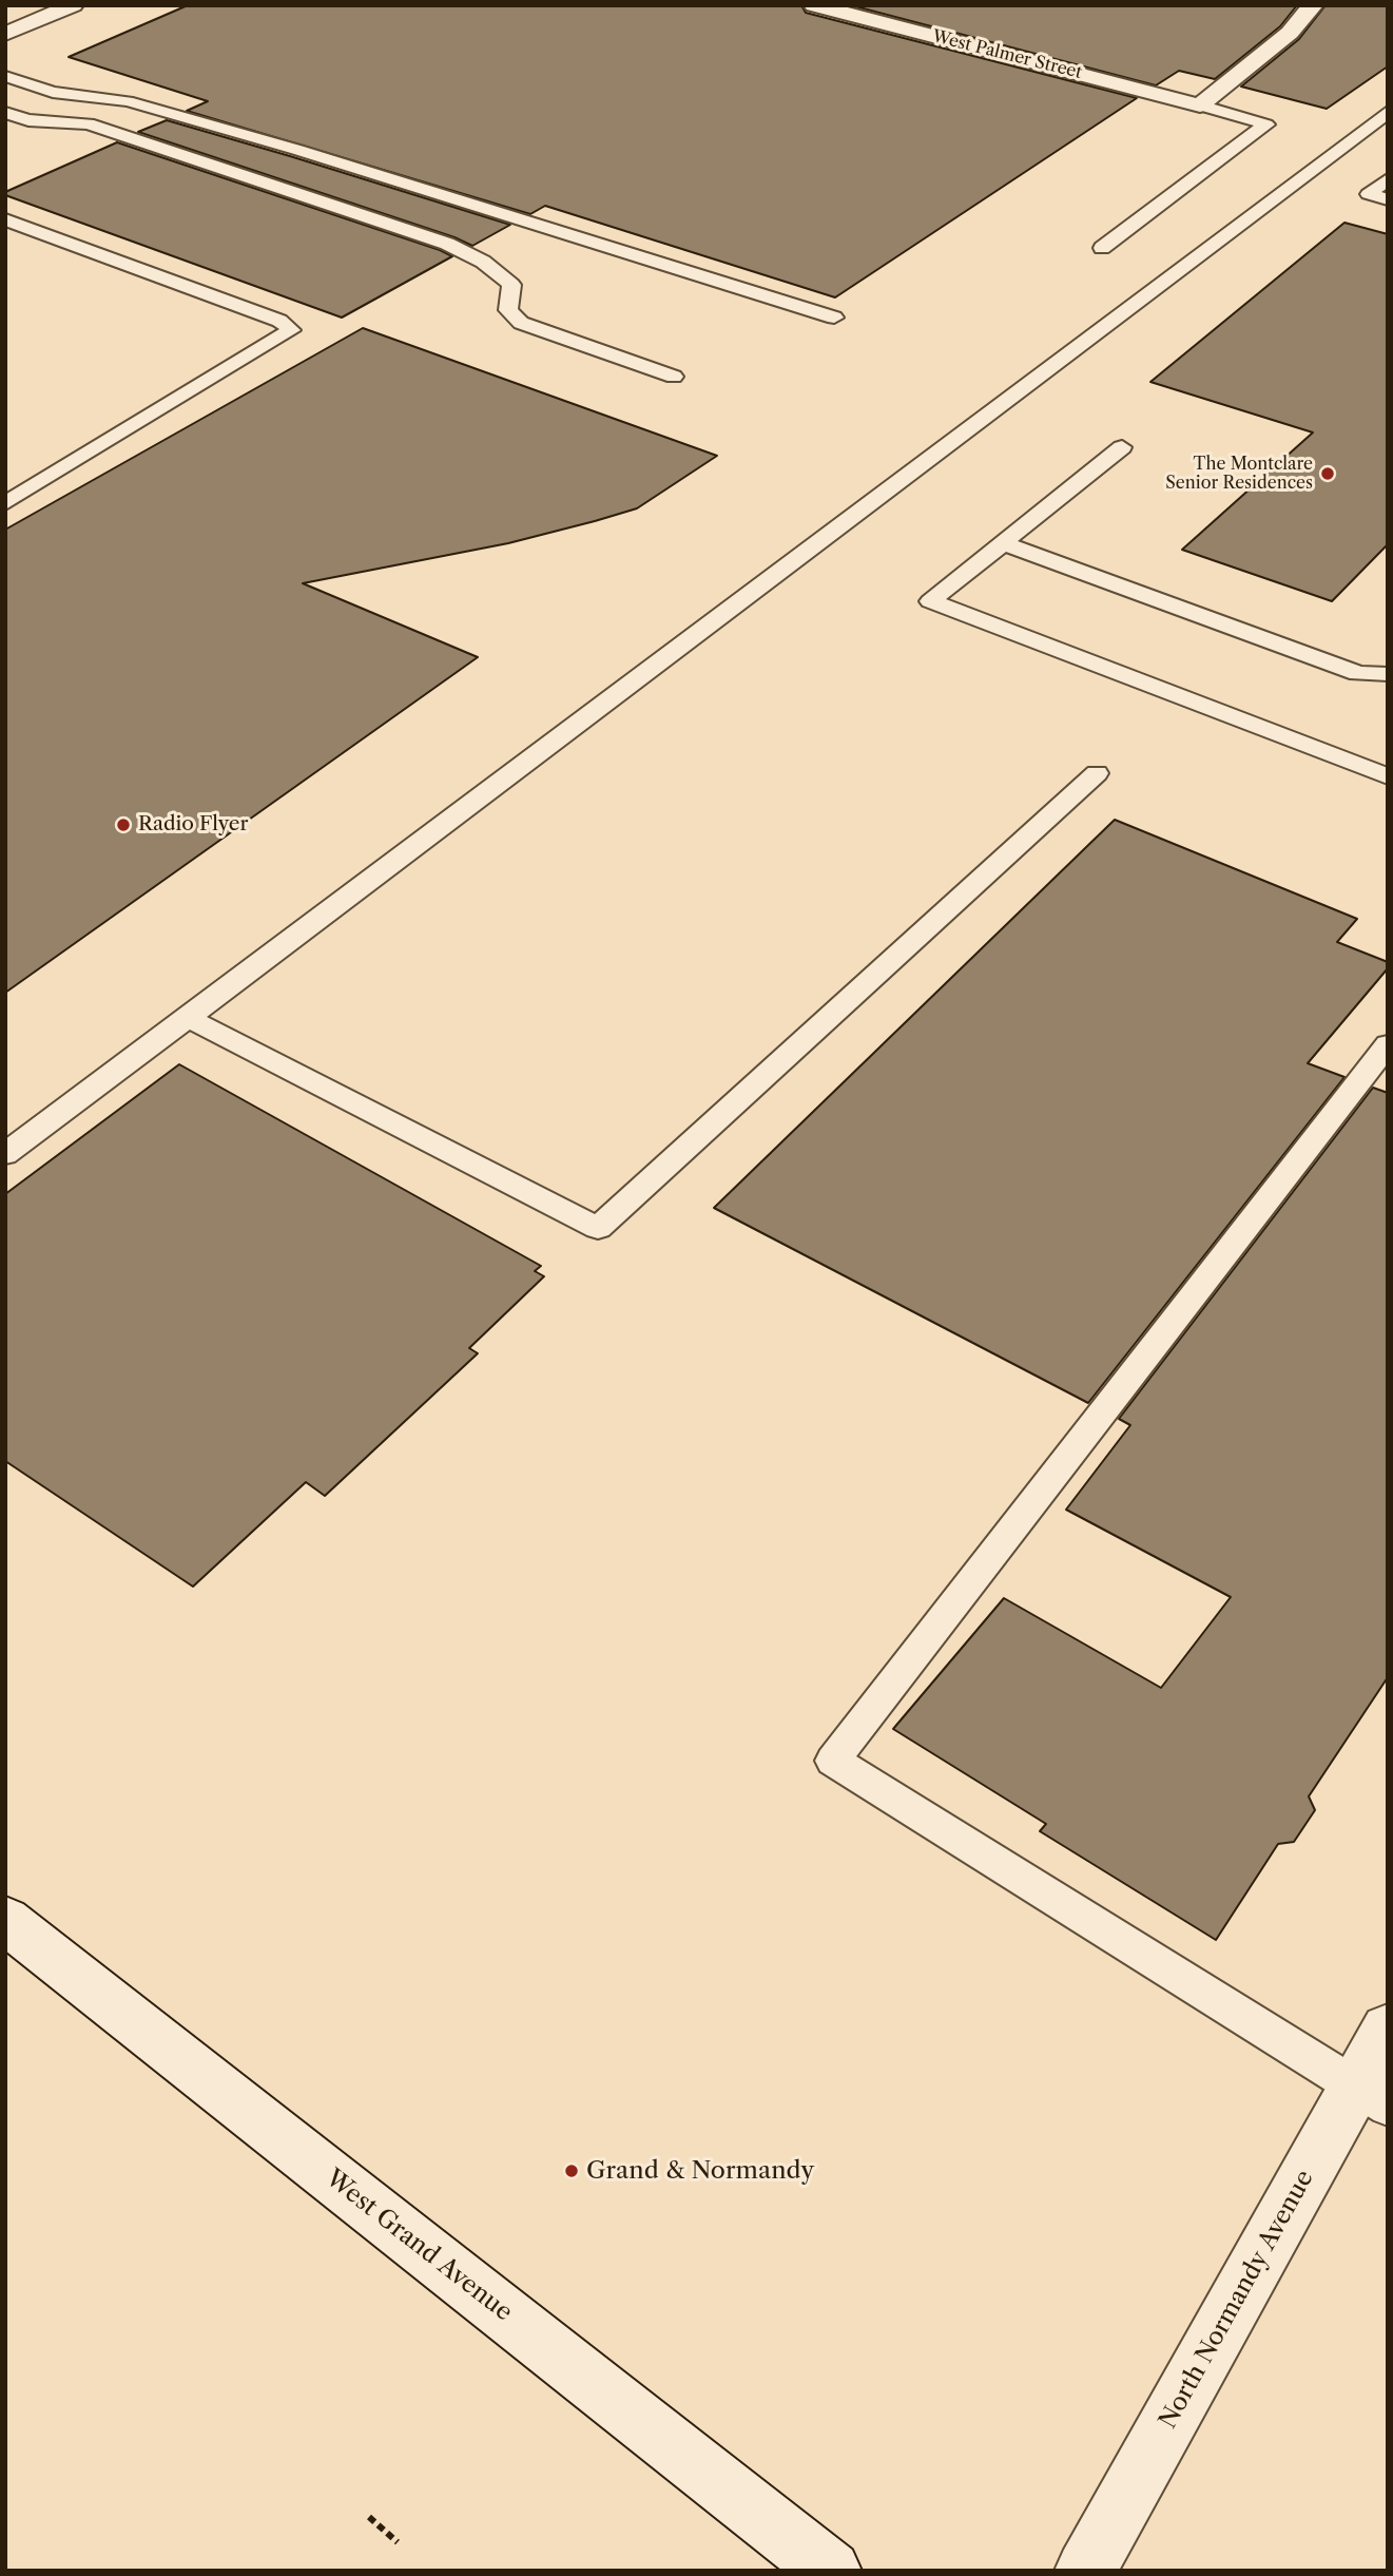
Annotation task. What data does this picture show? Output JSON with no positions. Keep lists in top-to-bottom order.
{
  "streets": {
    "street": ["West Palmer Street", "West Grand Avenue", "North Normandy Avenue"]
  },
  "places": ["The Montclare Senior Residences", "Radio Flyer", "Grand & Normandy"]
}
